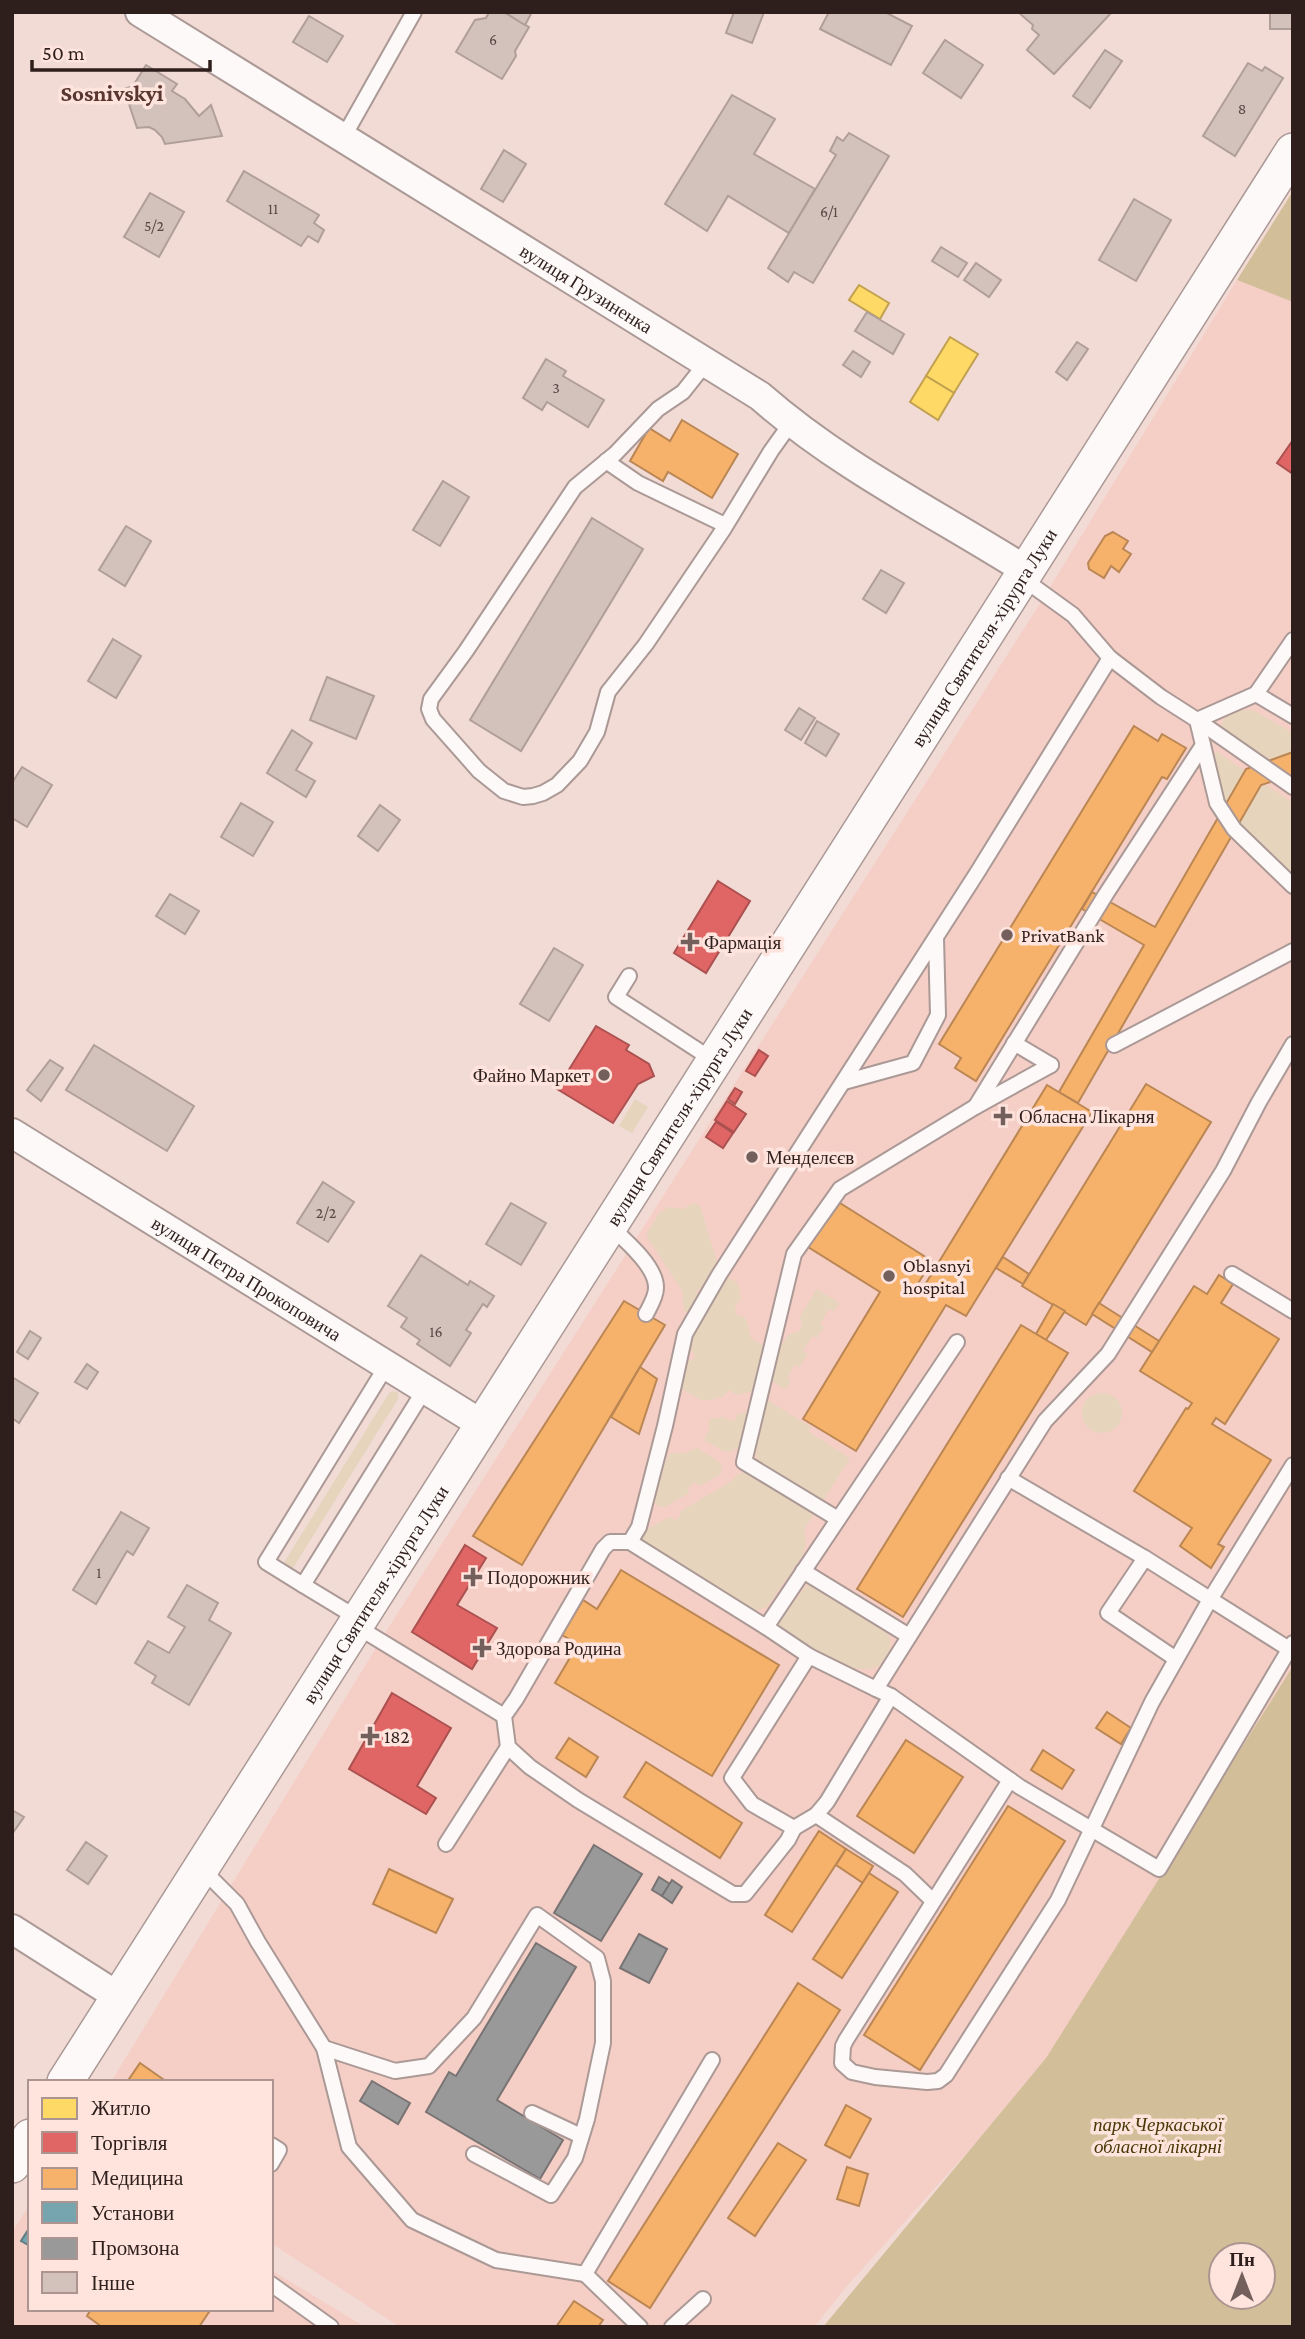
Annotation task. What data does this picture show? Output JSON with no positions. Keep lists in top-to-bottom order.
{
  "streets": {
    "street": ["вулиця Грузиненка", "вулиця Святителя-хірурга Луки", "вулиця Петра Прокоповича"]
  },
  "crossings": [
    ["вулиця Грузиненка", "вулиця Святителя-хірурга Луки"],
    ["вулиця Святителя-хірурга Луки", "вулиця Петра Прокоповича"]
  ],
  "districts": ["Sosnivskyi"],
  "parks": ["парк Черкаської обласної лікарні"],
  "places": {
    "other": [
      "PrivatBank",
      "Файно Маркет",
      "Менделєєв",
      "Oblasnyi hospital"
    ],
    "health": [
      "Фармація",
      "Обласна Лікарня",
      "Подорожник",
      "Здорова Родина",
      "182"
    ]
  },
  "house_numbers": [
    "6",
    "8",
    "11",
    "6/1",
    "5/2",
    "3",
    "2/2",
    "16",
    "1"
  ],
  "legend": [
    "Житло",
    "Торгівля",
    "Медицина",
    "Установи",
    "Промзона",
    "Інше"
  ],
  "scale_bar": "50 m",
  "north": "top"
}
